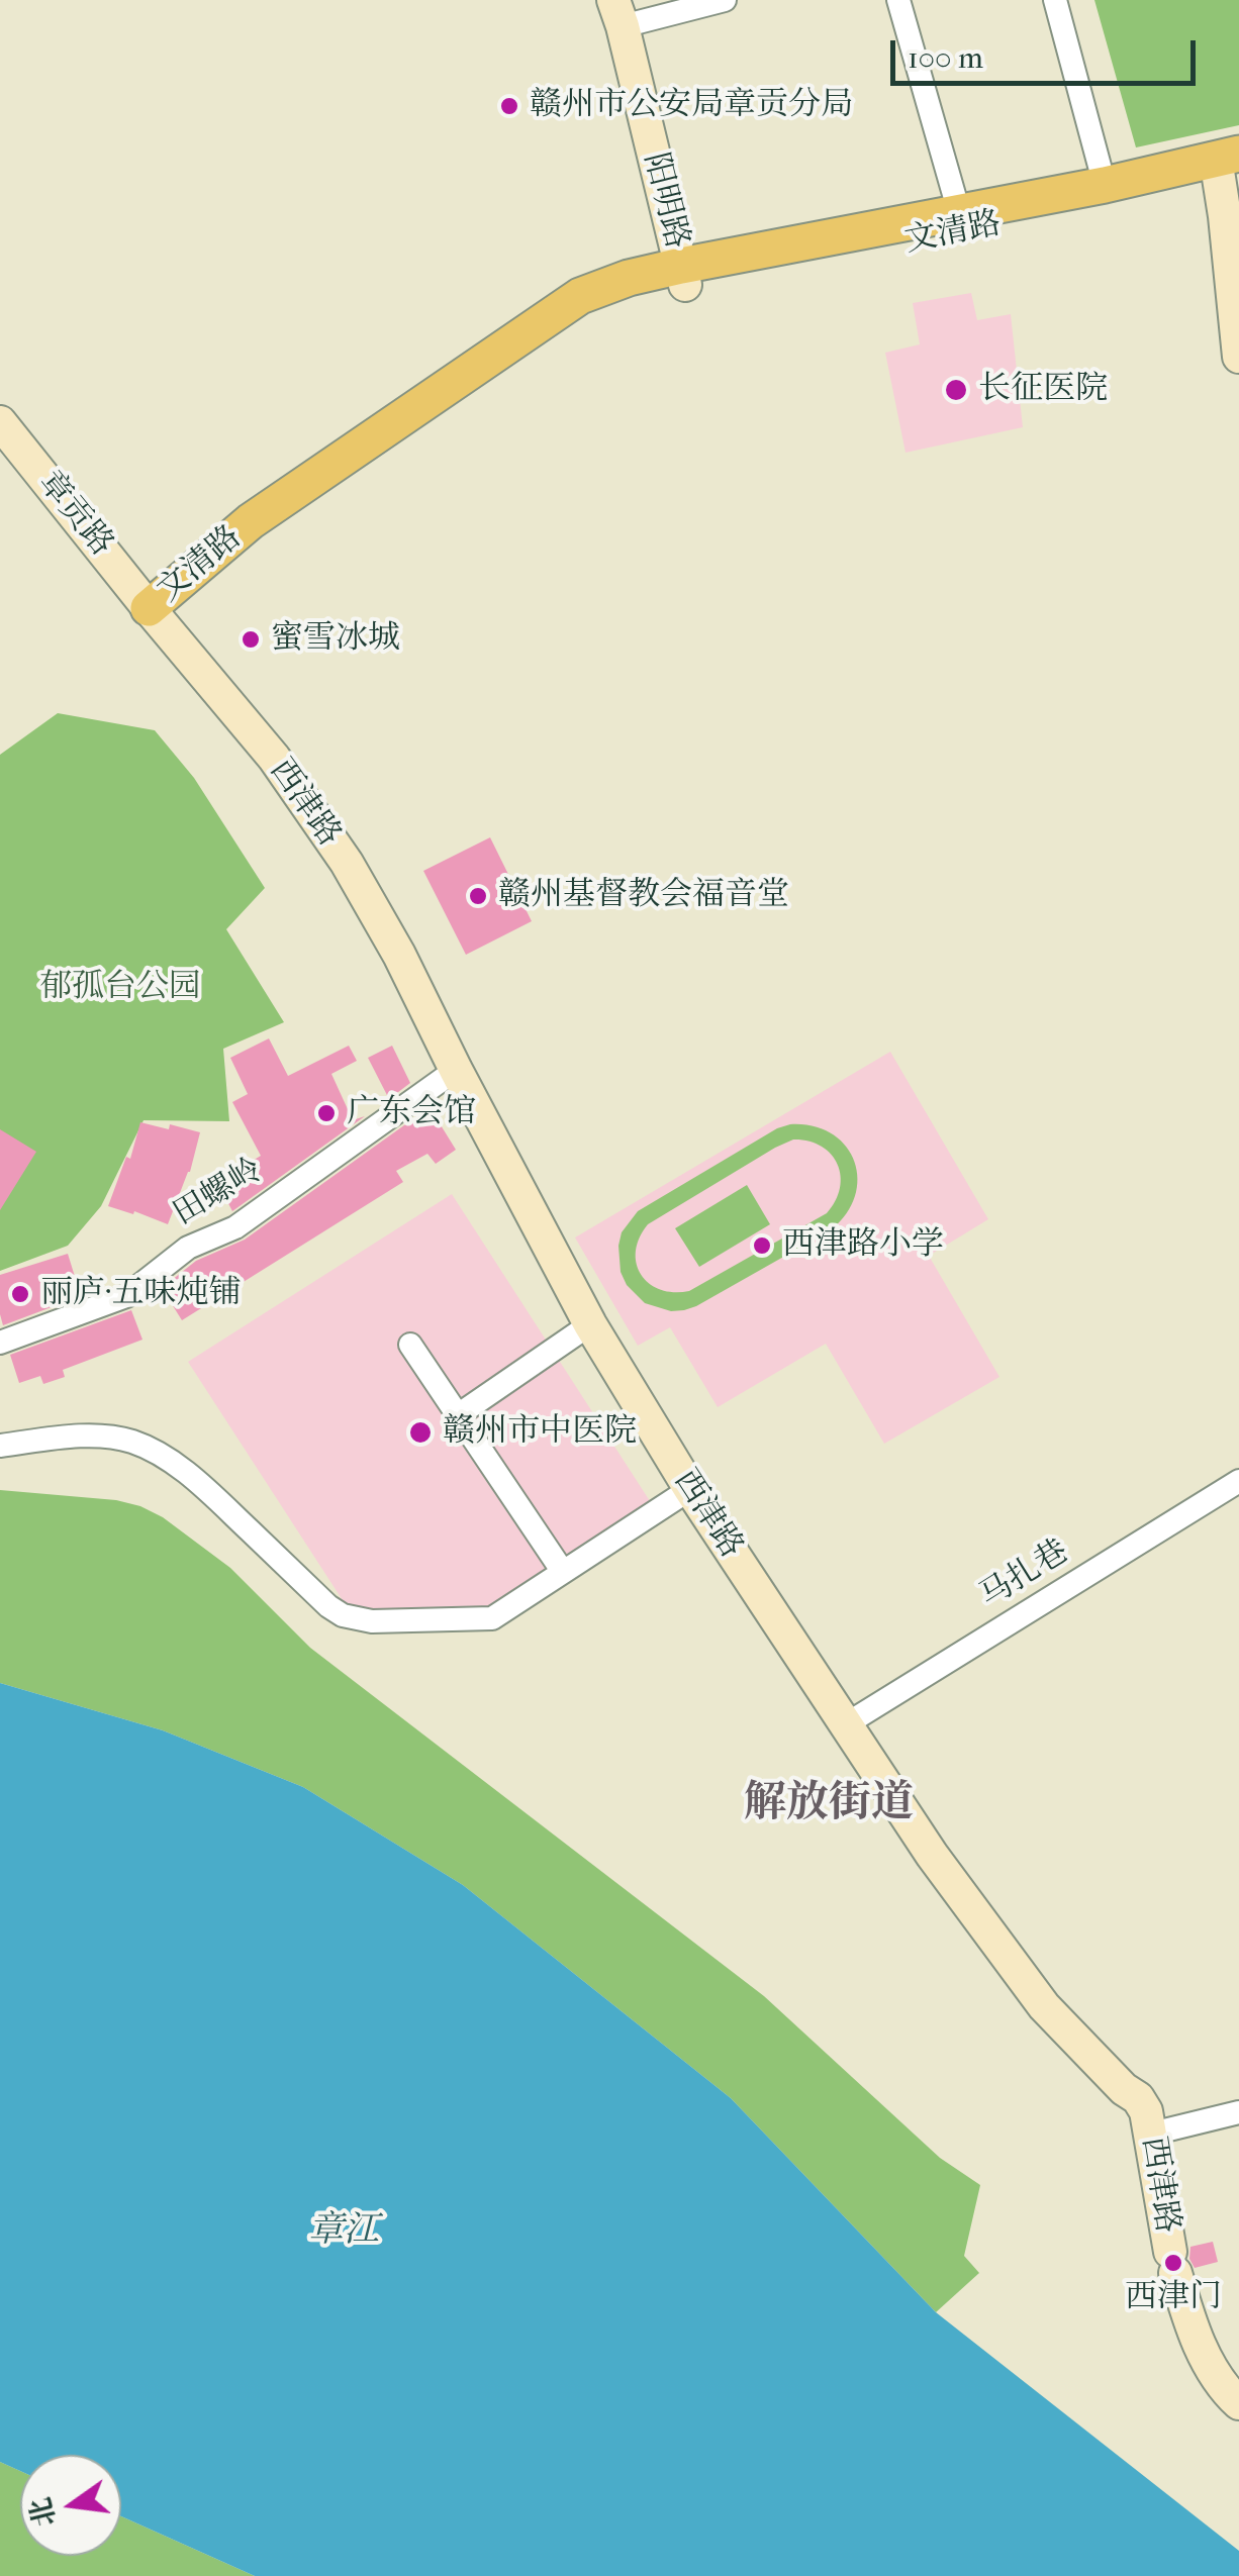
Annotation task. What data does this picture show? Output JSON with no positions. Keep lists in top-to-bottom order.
{
  "streets": {
    "main road": [
      "阳明路",
      "文清路",
      "章贡路",
      "西津路"
    ],
    "street": ["田螺岭", "马扎巷"]
  },
  "crossings": [
    ["阳明路", "文清路"],
    ["文清路", "章贡路"],
    ["文清路", "西津路"],
    ["章贡路", "西津路"],
    ["西津路", "田螺岭"],
    ["西津路", "马扎巷"]
  ],
  "districts": ["解放街道"],
  "water": ["章江"],
  "parks": ["郁孤台公园"],
  "places": [
    "赣州市公安局章贡分局",
    "长征医院",
    "蜜雪冰城",
    "赣州基督教会福音堂",
    "广东会馆",
    "西津路小学",
    "丽庐·五味炖铺",
    "赣州市中医院",
    "西津门"
  ],
  "scale_bar": "100 m",
  "north": "left"
}
